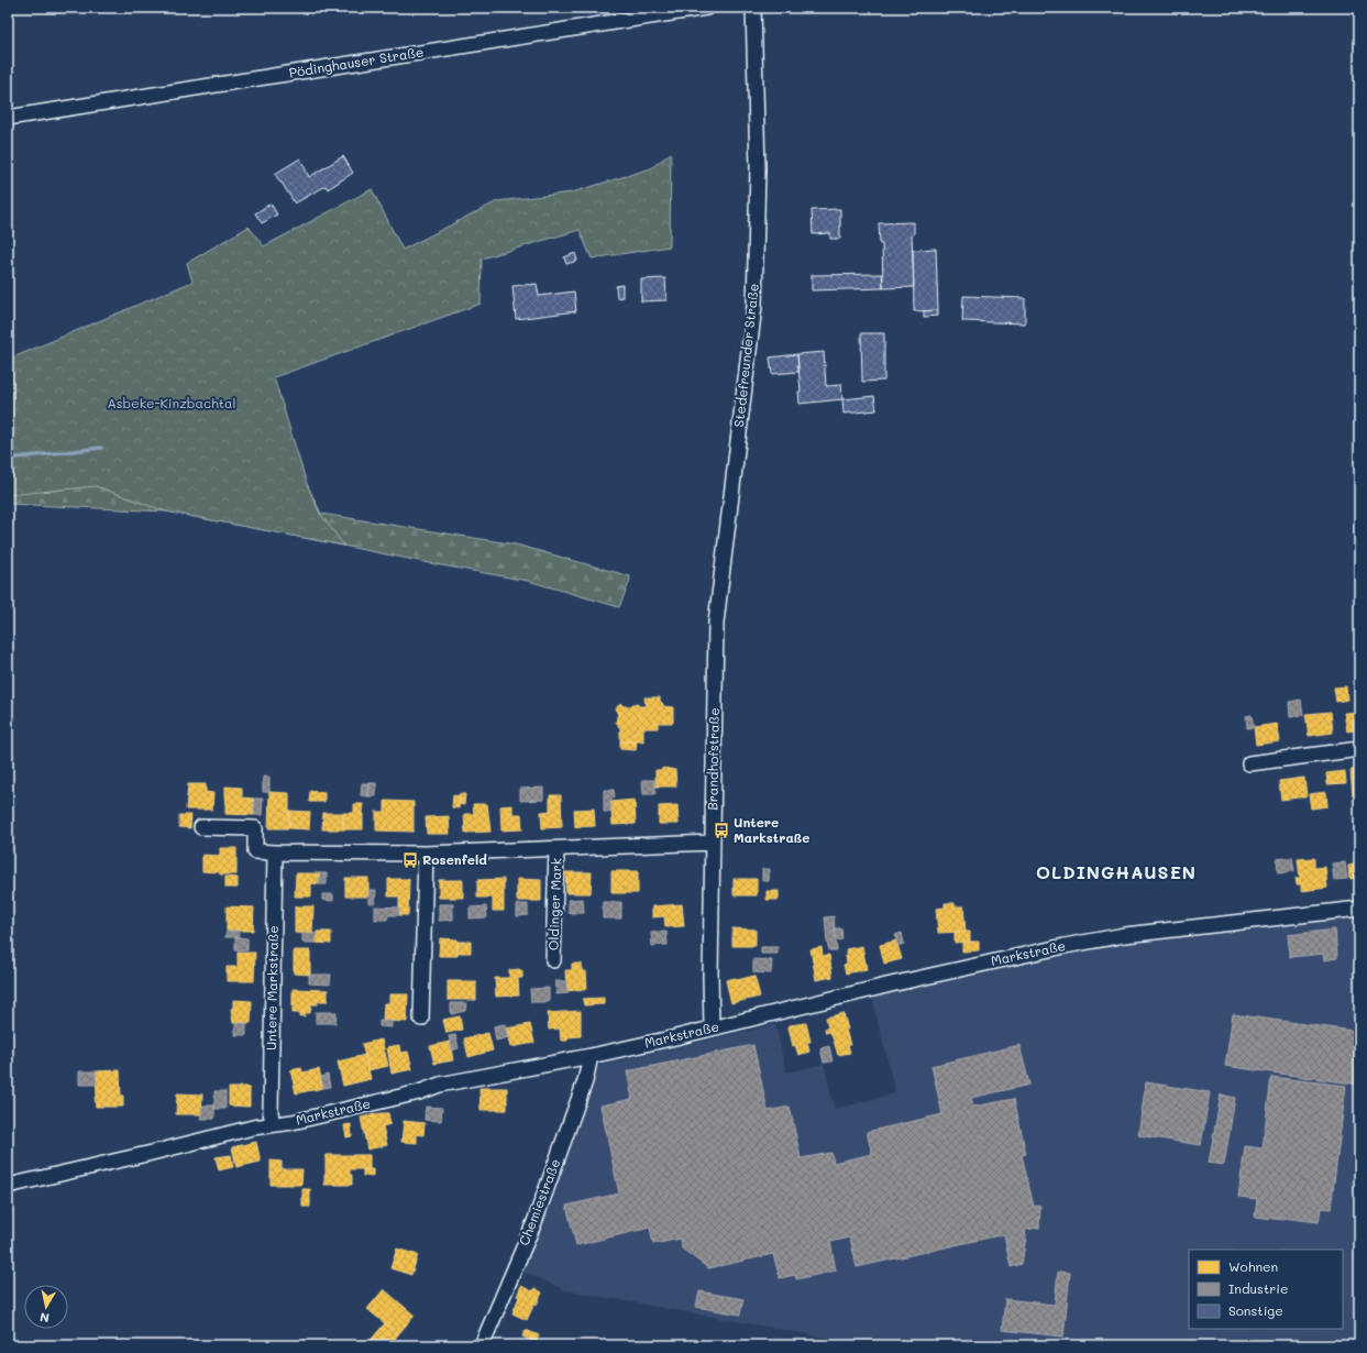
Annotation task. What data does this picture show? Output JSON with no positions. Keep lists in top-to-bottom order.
{
  "streets": {
    "street": [
      "Pödinghauser Straße",
      "Stedefreunder Straße",
      "Brandhofstraße",
      "Oldinger Mark",
      "Markstraße",
      "Untere Markstraße",
      "Chemiestraße"
    ]
  },
  "crossings": [
    ["Stedefreunder Straße", "Brandhofstraße"],
    ["Brandhofstraße", "Markstraße"],
    ["Markstraße", "Untere Markstraße"],
    ["Markstraße", "Chemiestraße"]
  ],
  "districts": ["OLDINGHAUSEN"],
  "parks": ["Asbeke-Kinzbachtal"],
  "places": {
    "bus stop": ["Untere Markstraße", "Rosenfeld"]
  },
  "legend": ["Wohnen", "Industrie", "Sonstige"],
  "north": "bottom"
}
